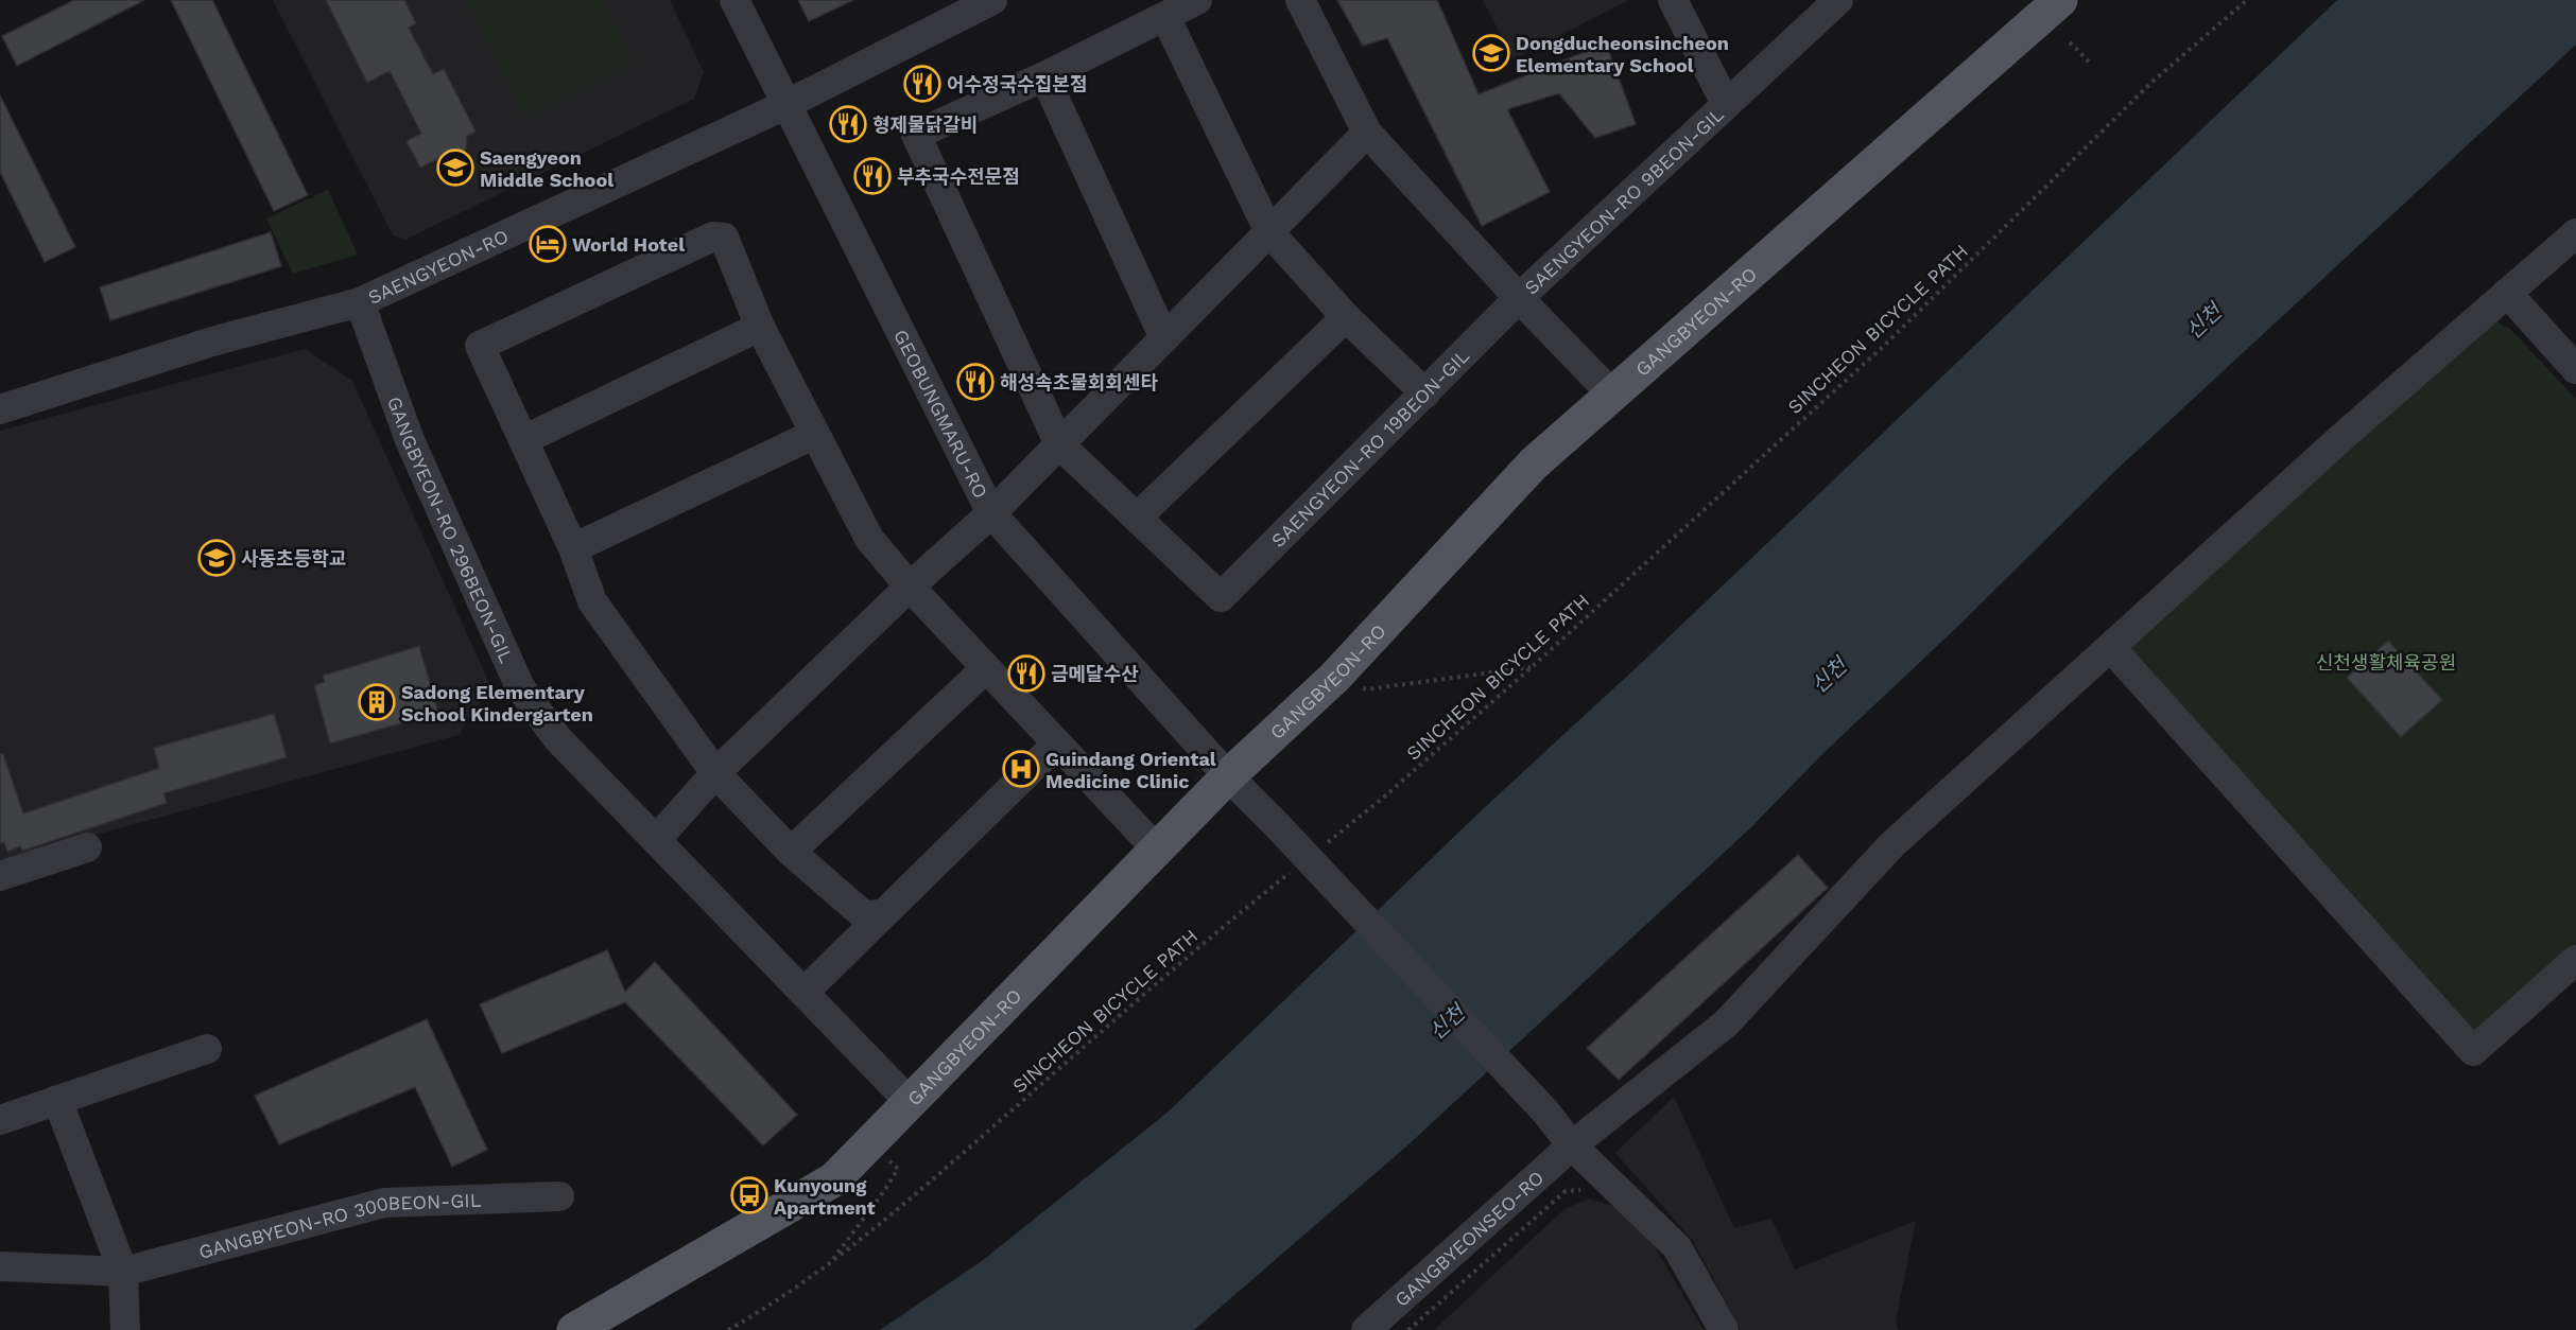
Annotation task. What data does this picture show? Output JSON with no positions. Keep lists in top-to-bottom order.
{
  "streets": {
    "main road": ["GANGBYEON-RO"],
    "street": [
      "SAENGYEON-RO 9BEON-GIL",
      "SAENGYEON-RO",
      "GEOBUNGMARU-RO",
      "SAENGYEON-RO 19BEON-GIL",
      "GANGBYEON-RO 296BEON-GIL",
      "GANGBYEON-RO 300BEON-GIL",
      "GANGBYEONSEO-RO"
    ],
    "path": ["SINCHEON BICYCLE PATH"]
  },
  "crossings": [
    ["SAENGYEON-RO 9BEON-GIL", "SAENGYEON-RO 19BEON-GIL"],
    ["SAENGYEON-RO", "GEOBUNGMARU-RO"],
    ["SAENGYEON-RO", "GANGBYEON-RO 296BEON-GIL"],
    ["GANGBYEON-RO", "GEOBUNGMARU-RO"],
    ["GANGBYEON-RO", "GANGBYEON-RO 296BEON-GIL"],
    ["GEOBUNGMARU-RO", "GANGBYEONSEO-RO"]
  ],
  "water": ["신천"],
  "parks": ["신천생활체육공원"],
  "places": {
    "school or university": ["Dongducheonsincheon Elementary School", "Saengyeon Middle School", "사동초등학교"],
    "restaurant": [
      "어수정국수집본점",
      "형제물닭갈비",
      "부추국수전문점",
      "해성속초물회회센타",
      "금메달수산"
    ],
    "hotel": ["World Hotel"],
    "building": ["Sadong Elementary School Kindergarten"],
    "hospital": ["Guindang Oriental Medicine Clinic"],
    "bus stop": ["Kunyoung Apartment"]
  }
}
